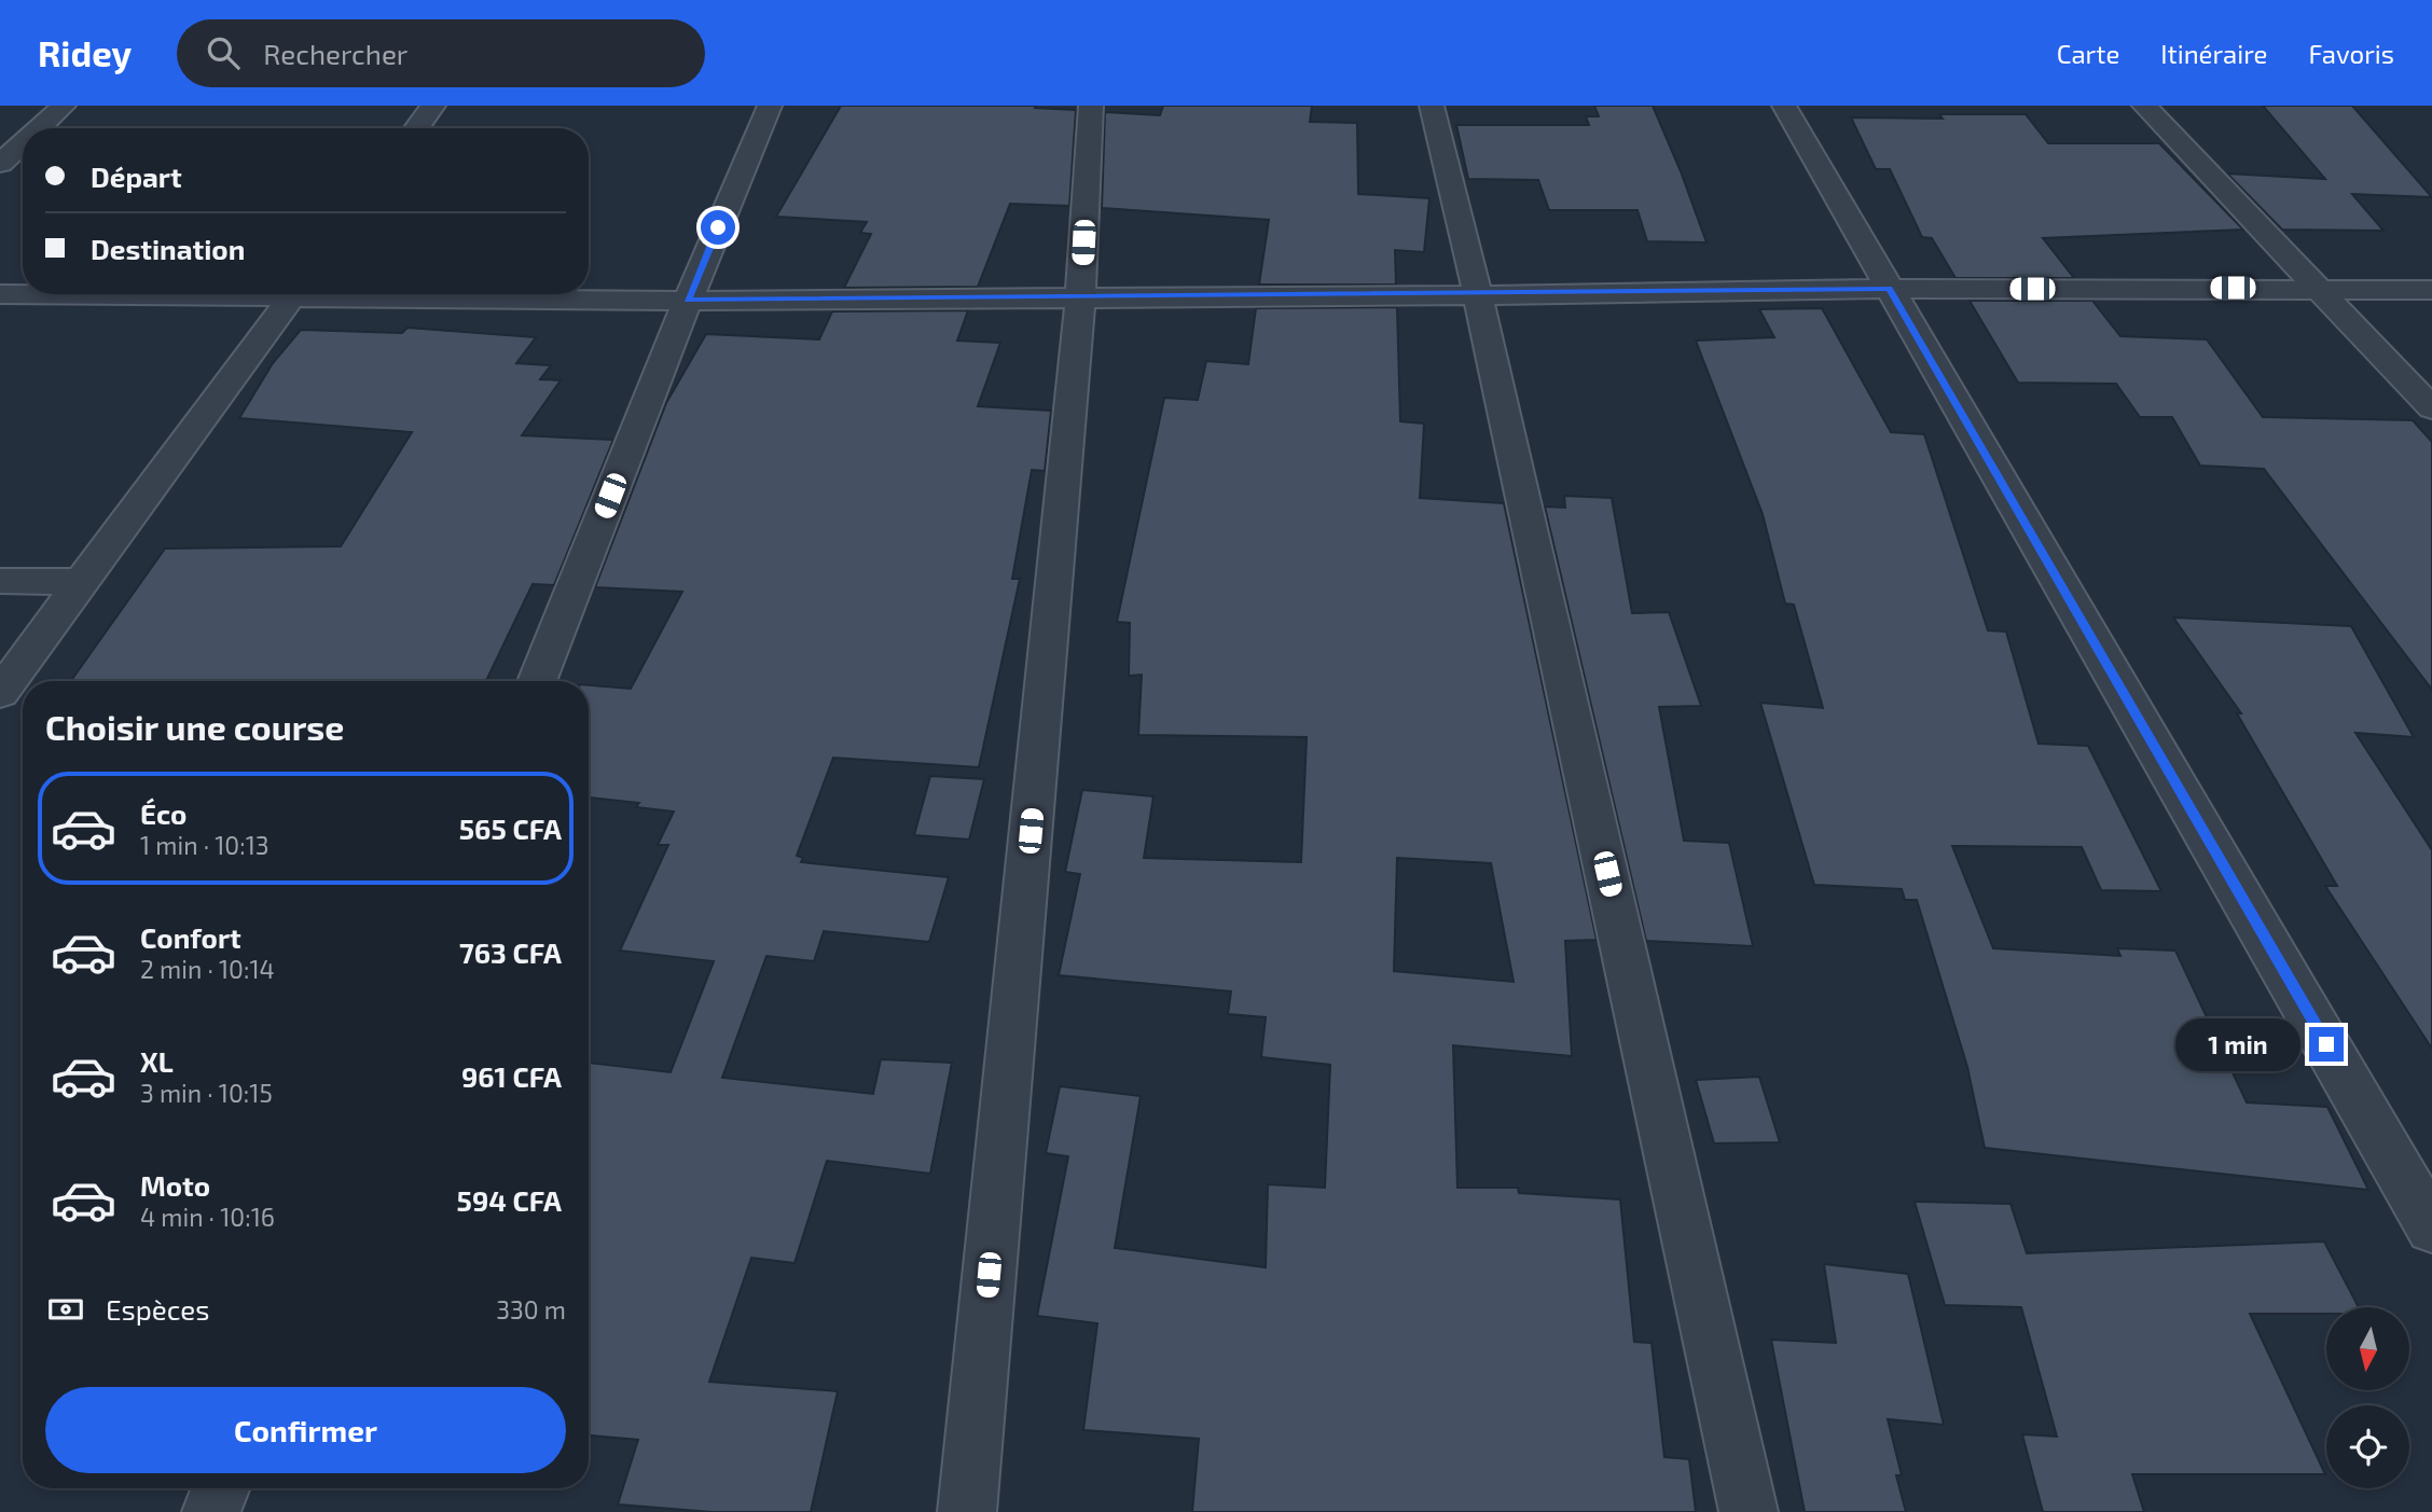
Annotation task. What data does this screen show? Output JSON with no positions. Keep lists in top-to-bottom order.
{
  "north": "bottom",
  "page": {
    "header": "Ridey",
    "search": "Rechercher",
    "nav": ["Carte", "Itinéraire", "Favoris"],
    "banner": ["Départ", "Destination"],
    "heading": "Choisir une course",
    "list": [
      {
        "name": "Éco",
        "note": "1 min · 10:13",
        "value": "565 CFA"
      },
      {
        "name": "Confort",
        "note": "2 min · 10:14",
        "value": "763 CFA"
      },
      {
        "name": "XL",
        "note": "3 min · 10:15",
        "value": "961 CFA"
      },
      {
        "name": "Moto",
        "note": "4 min · 10:16",
        "value": "594 CFA"
      }
    ],
    "bubble": "1 min",
    "pay": ["Espèces", "330 m"],
    "buttons": "Confirmer"
  }
}
